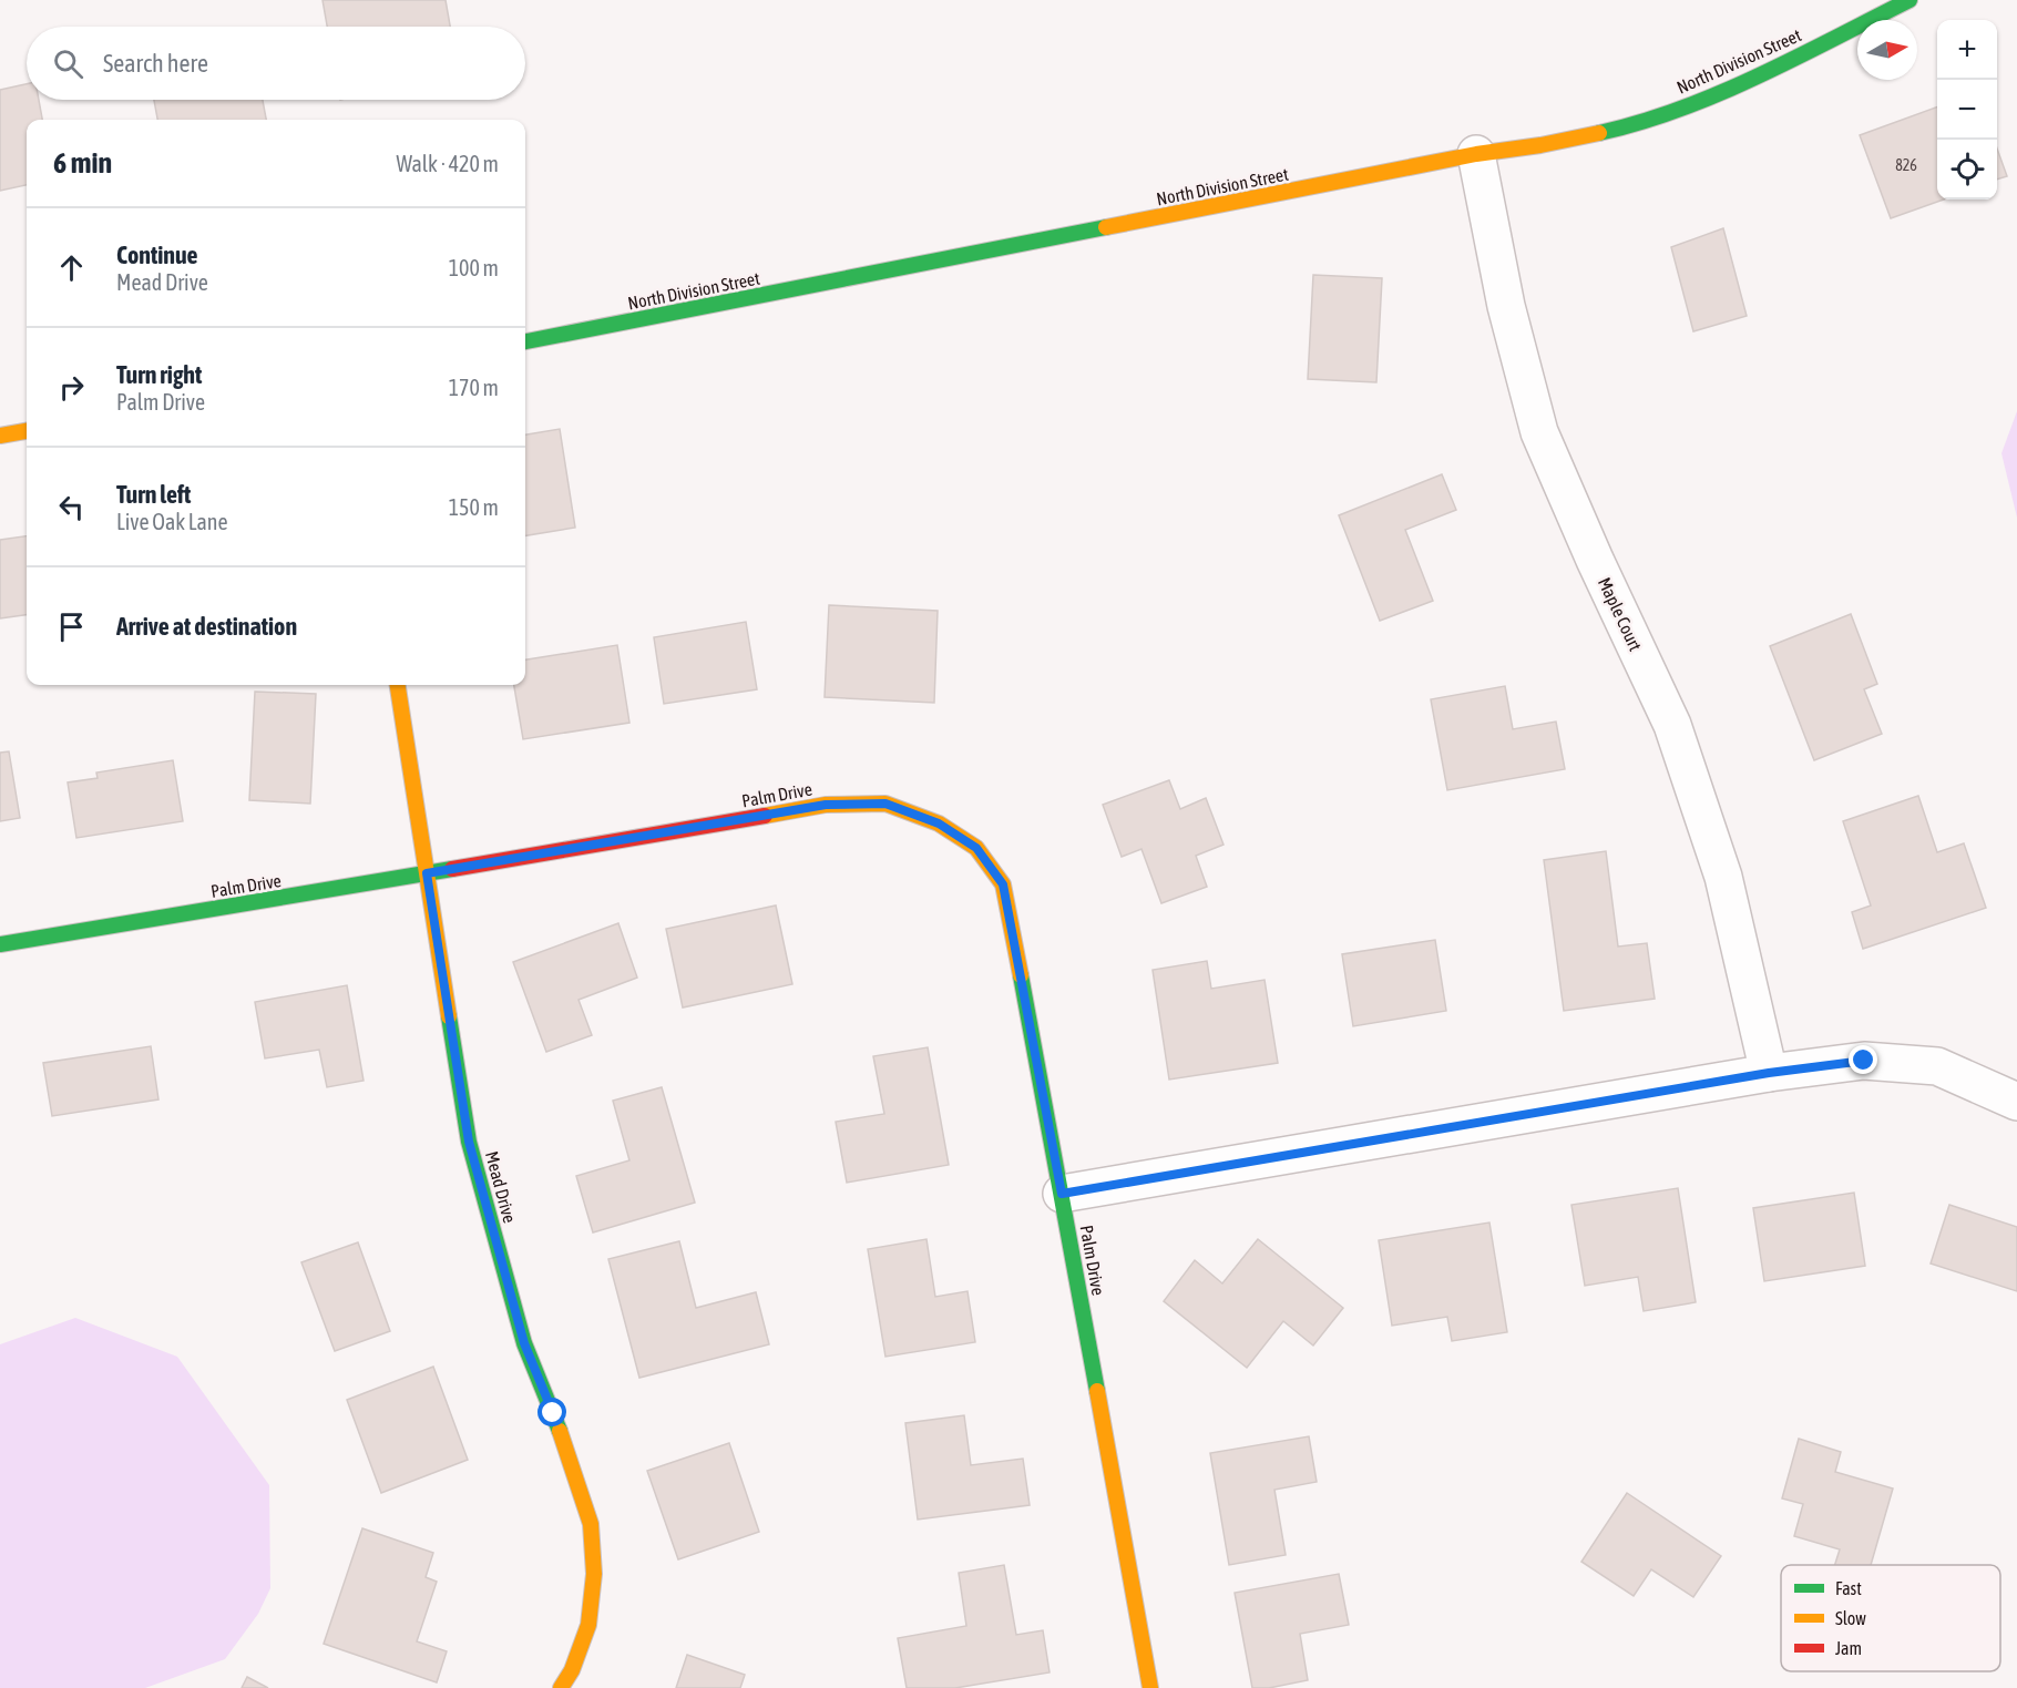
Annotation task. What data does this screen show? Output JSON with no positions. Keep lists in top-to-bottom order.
{
  "streets": {
    "street": [
      "North Division Street",
      "Maple Court",
      "Palm Drive",
      "Mead Drive"
    ]
  },
  "crossings": [
    ["North Division Street", "Maple Court"],
    ["Palm Drive", "Mead Drive"]
  ],
  "house_numbers": ["826"],
  "legend": ["Fast", "Slow", "Jam"],
  "north": "right",
  "page": {
    "map_buttons": ["+", "−"],
    "search": "Search here",
    "heading": ["6 min", "Walk · 420 m"],
    "list": [
      ["Continue", "Mead Drive", "100 m"],
      ["Turn right", "Palm Drive", "170 m"],
      ["Turn left", "Live Oak Lane", "150 m"],
      "Arrive at destination"
    ]
  }
}
